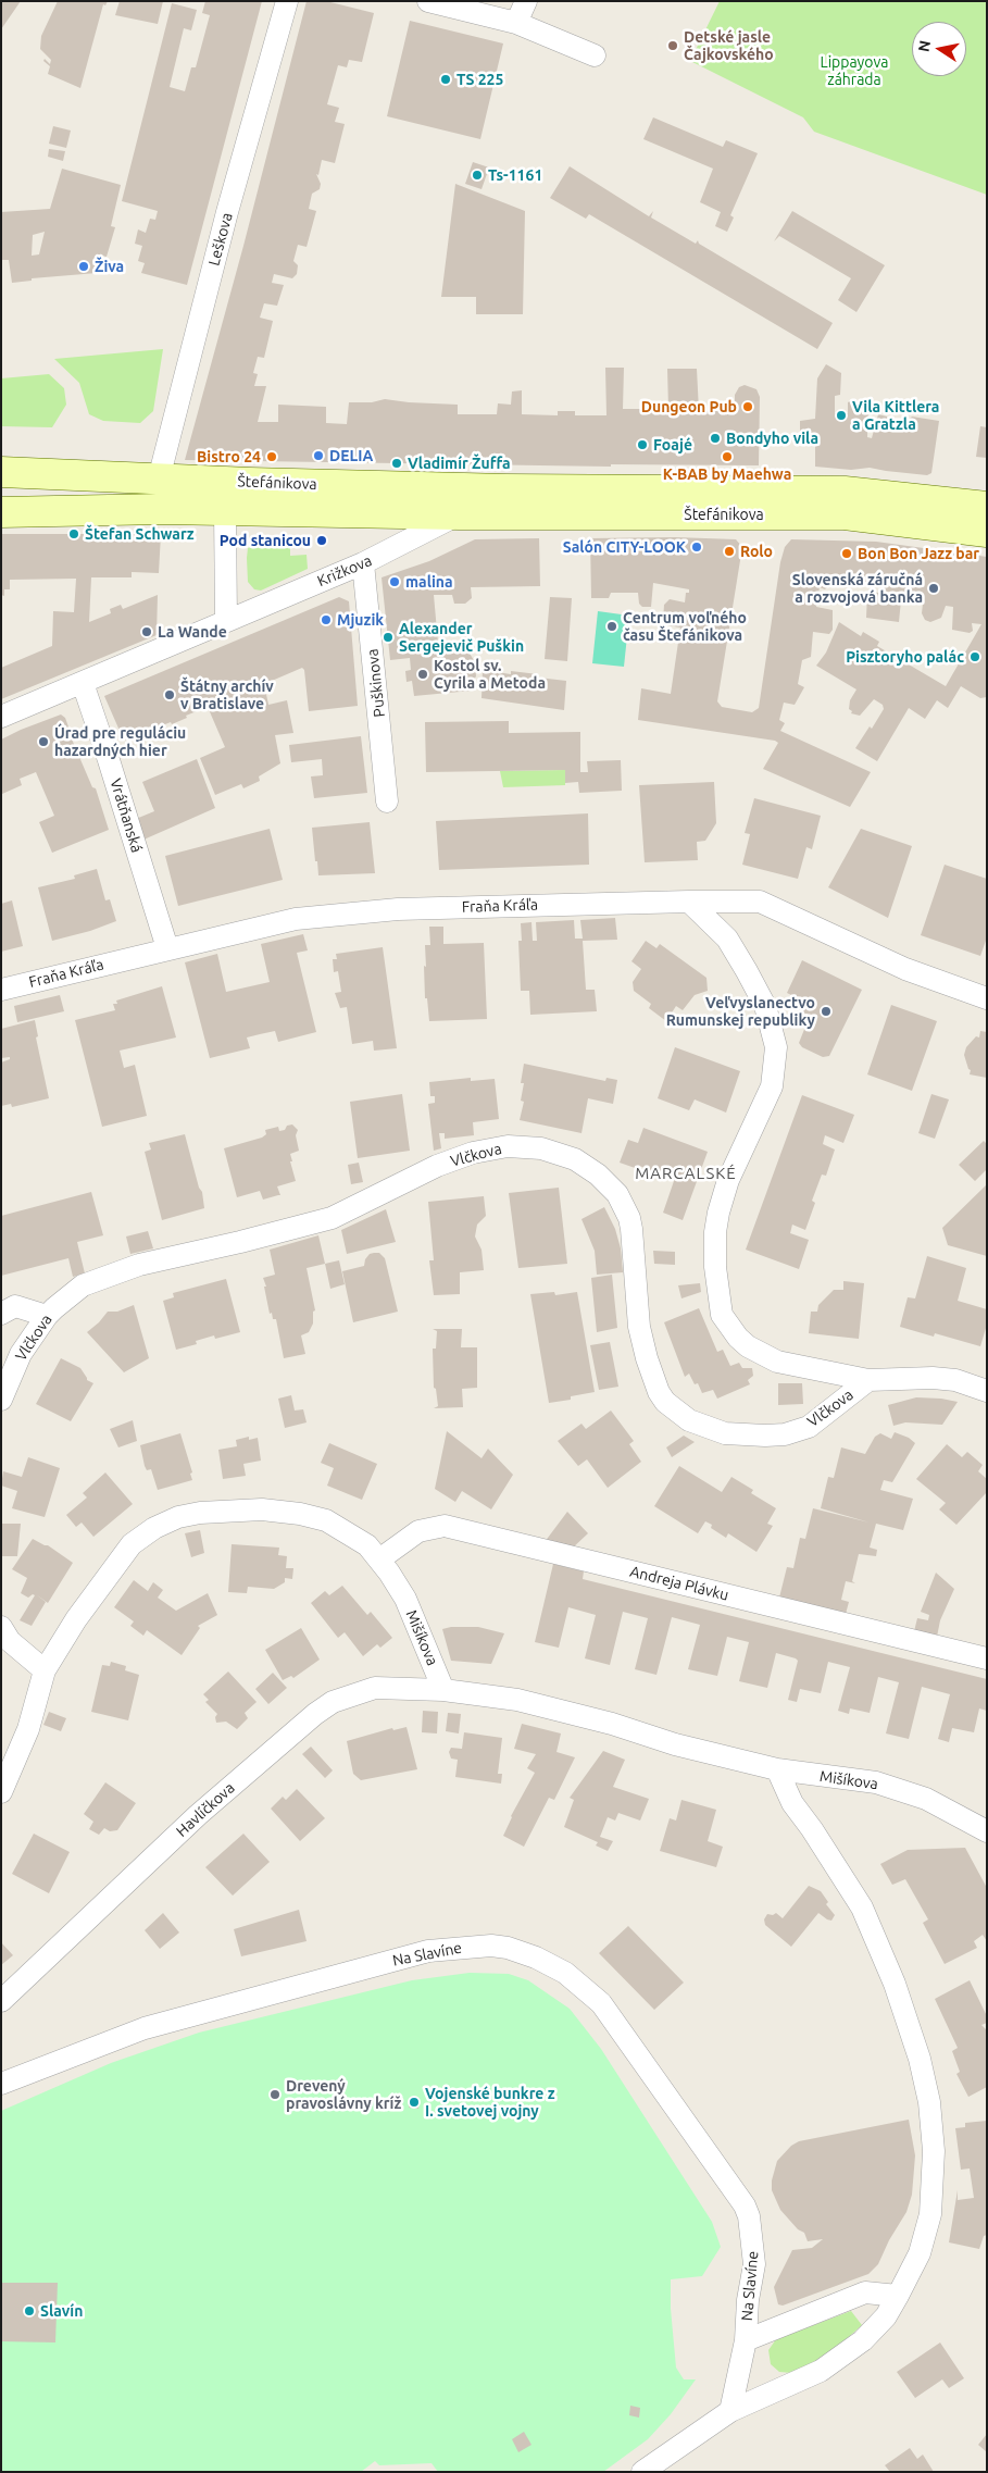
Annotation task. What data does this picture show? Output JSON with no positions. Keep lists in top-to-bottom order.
{
  "streets": {
    "main road": ["Štefánikova"],
    "street": [
      "Leškova",
      "Križkova",
      "Puškinova",
      "Vrátňanská",
      "Fraňa Kráľa",
      "Vlčkova",
      "Andreja Plávku",
      "Mišíkova",
      "Havlíčkova",
      "Na Slavíne"
    ]
  },
  "crossings": [
    ["Leškova", "Štefánikova"],
    ["Štefánikova", "Križkova"],
    ["Križkova", "Puškinova"],
    ["Križkova", "Vrátňanská"],
    ["Vrátňanská", "Fraňa Kráľa"],
    ["Andreja Plávku", "Mišíkova"],
    ["Mišíkova", "Havlíčkova"]
  ],
  "districts": ["MARCALSKÉ"],
  "parks": ["Lippayova záhrada"],
  "places": [
    "Detské jasle Čajkovského",
    "TS 225",
    "Ts-1161",
    "Živa",
    "Dungeon Pub",
    "Vila Kittlera a Gratzla",
    "Bondyho vila",
    "Foajé",
    "DELIA",
    "Bistro 24",
    "K-BAB by Maehwa",
    "Vladimír Žuffa",
    "Štefan Schwarz",
    "Pod stanicou",
    "Salón CITY-LOOK",
    "Rolo",
    "Bon Bon Jazz bar",
    "malina",
    "Slovenská záručná a rozvojová banka",
    "Mjuzik",
    "Centrum voľného času Štefánikova",
    "La Wande",
    "Alexander Sergejevič Puškin",
    "Pisztoryho palác",
    "Kostol sv. Cyrila a Metoda",
    "Štátny archív v Bratislave",
    "Úrad pre reguláciu hazardných hier",
    "Veľvyslanectvo Rumunskej republiky",
    "Drevený pravoslávny kríž",
    "Vojenské bunkre z I. svetovej vojny",
    "Slavín"
  ],
  "north": "left"
}
